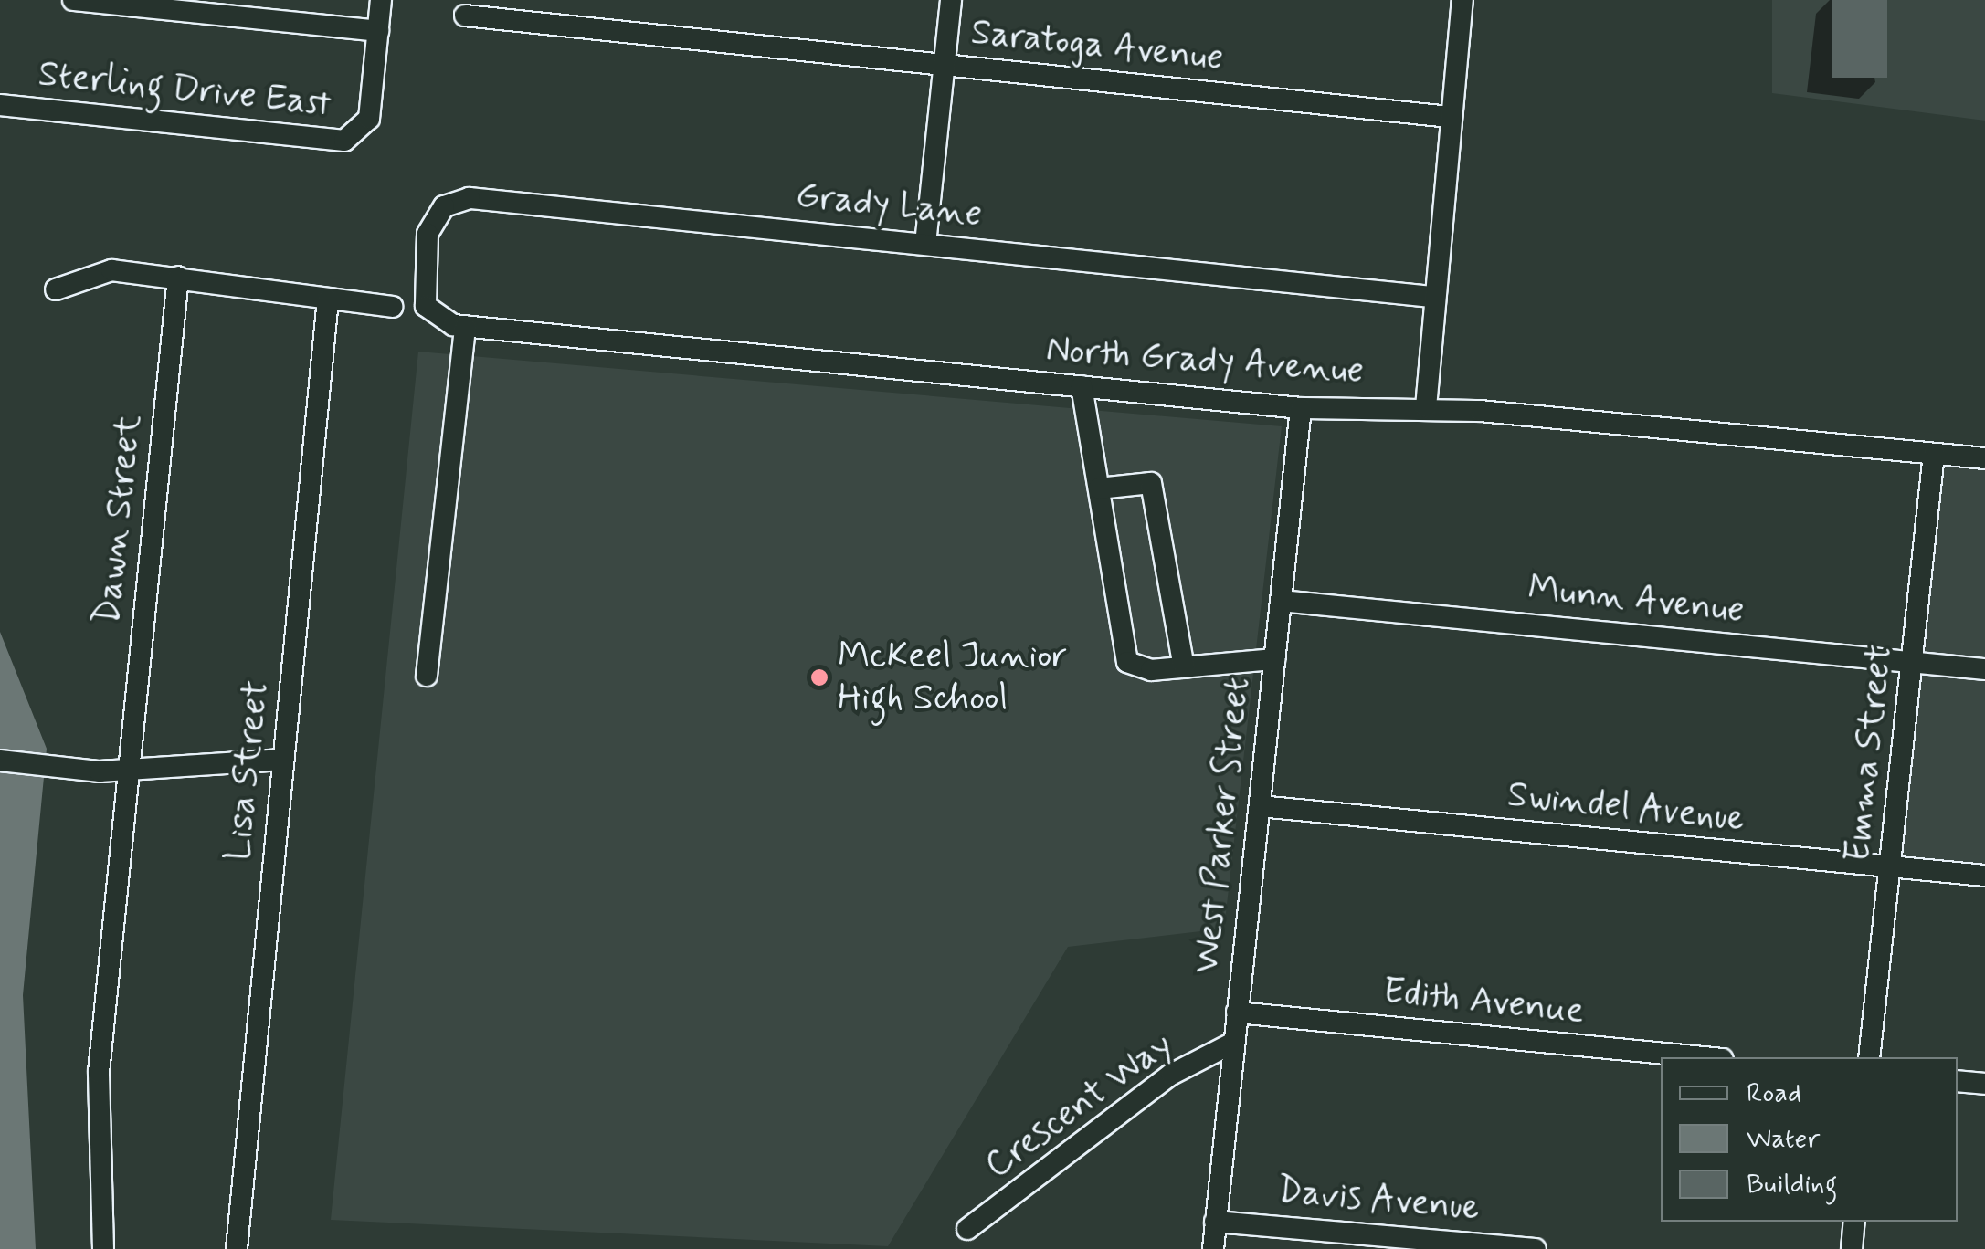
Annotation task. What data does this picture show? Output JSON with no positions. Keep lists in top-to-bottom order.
{
  "streets": {
    "street": [
      "Saratoga Avenue",
      "Sterling Drive East",
      "Grady Lane",
      "North Grady Avenue",
      "Dawn Street",
      "Munn Avenue",
      "Emma Street",
      "Lisa Street",
      "Swindel Avenue",
      "West Parker Street",
      "Edith Avenue",
      "Crescent Way",
      "Davis Avenue"
    ]
  },
  "crossings": [
    ["Grady Lane", "North Grady Avenue"],
    ["North Grady Avenue", "Emma Street"],
    ["North Grady Avenue", "West Parker Street"],
    ["Munn Avenue", "Emma Street"],
    ["Munn Avenue", "West Parker Street"],
    ["Emma Street", "Swindel Avenue"],
    ["Swindel Avenue", "West Parker Street"],
    ["West Parker Street", "Edith Avenue"],
    ["West Parker Street", "Crescent Way"],
    ["West Parker Street", "Davis Avenue"]
  ],
  "places": ["McKeel Junior High School"],
  "legend": ["Road", "Water", "Building"]
}
